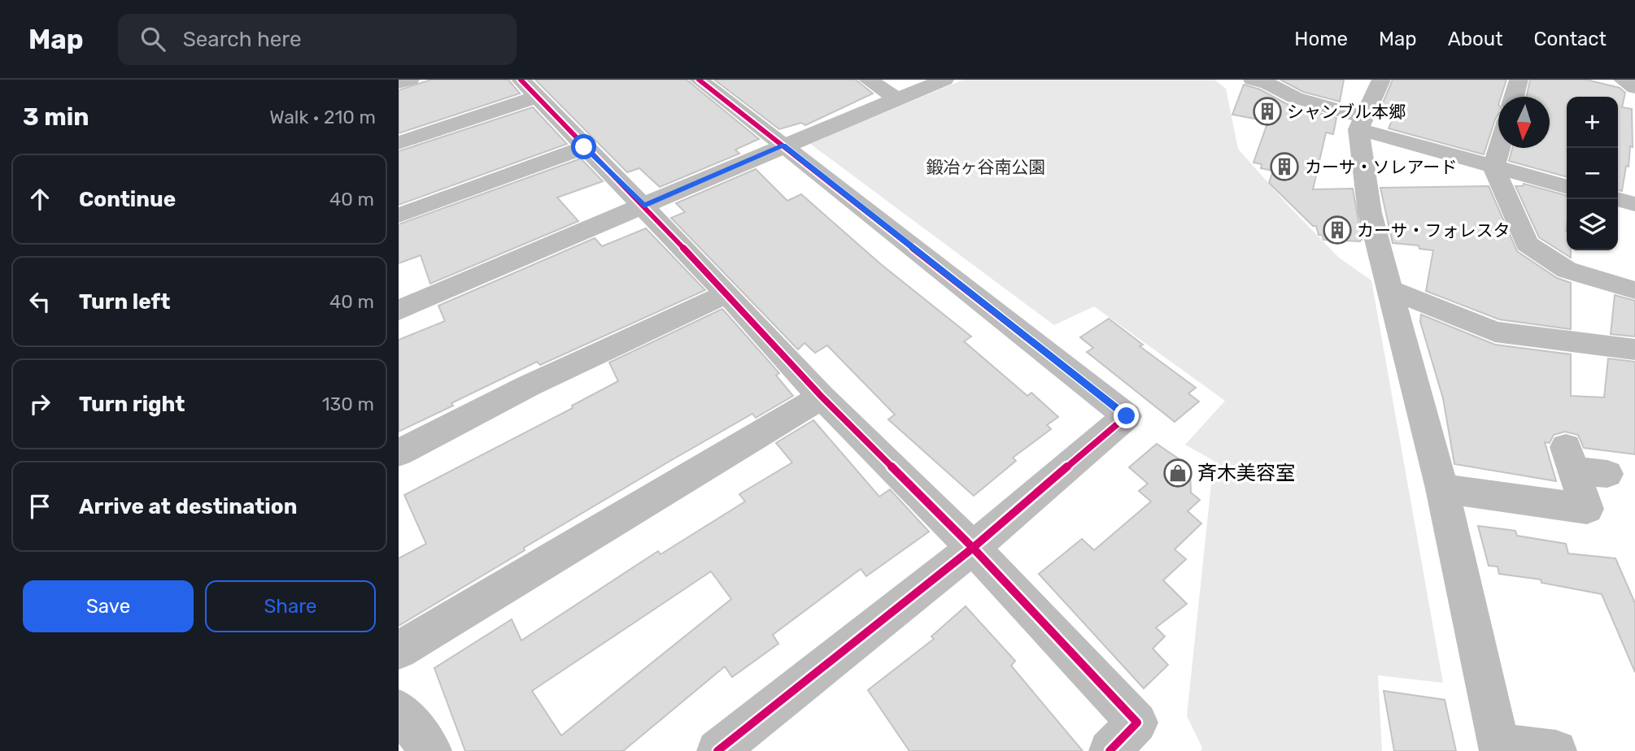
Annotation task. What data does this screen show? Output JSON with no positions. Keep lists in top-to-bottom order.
{
  "parks": ["鍛冶ヶ谷南公園"],
  "places": {
    "building": ["シャンブル本郷", "カーサ・ソレアード", "カーサ・フォレスタ"],
    "shop": ["斉木美容室"]
  },
  "north": "bottom",
  "page": {
    "header": "Map",
    "search": "Search here",
    "nav": [
      "Home",
      "Map",
      "About",
      "Contact"
    ],
    "heading": ["3 min", "Walk · 210 m"],
    "map_buttons": ["+", "−"],
    "list": [
      ["Continue", "40 m"],
      ["Turn left", "40 m"],
      ["Turn right", "130 m"],
      "Arrive at destination"
    ],
    "buttons": ["Save", "Share"]
  }
}
